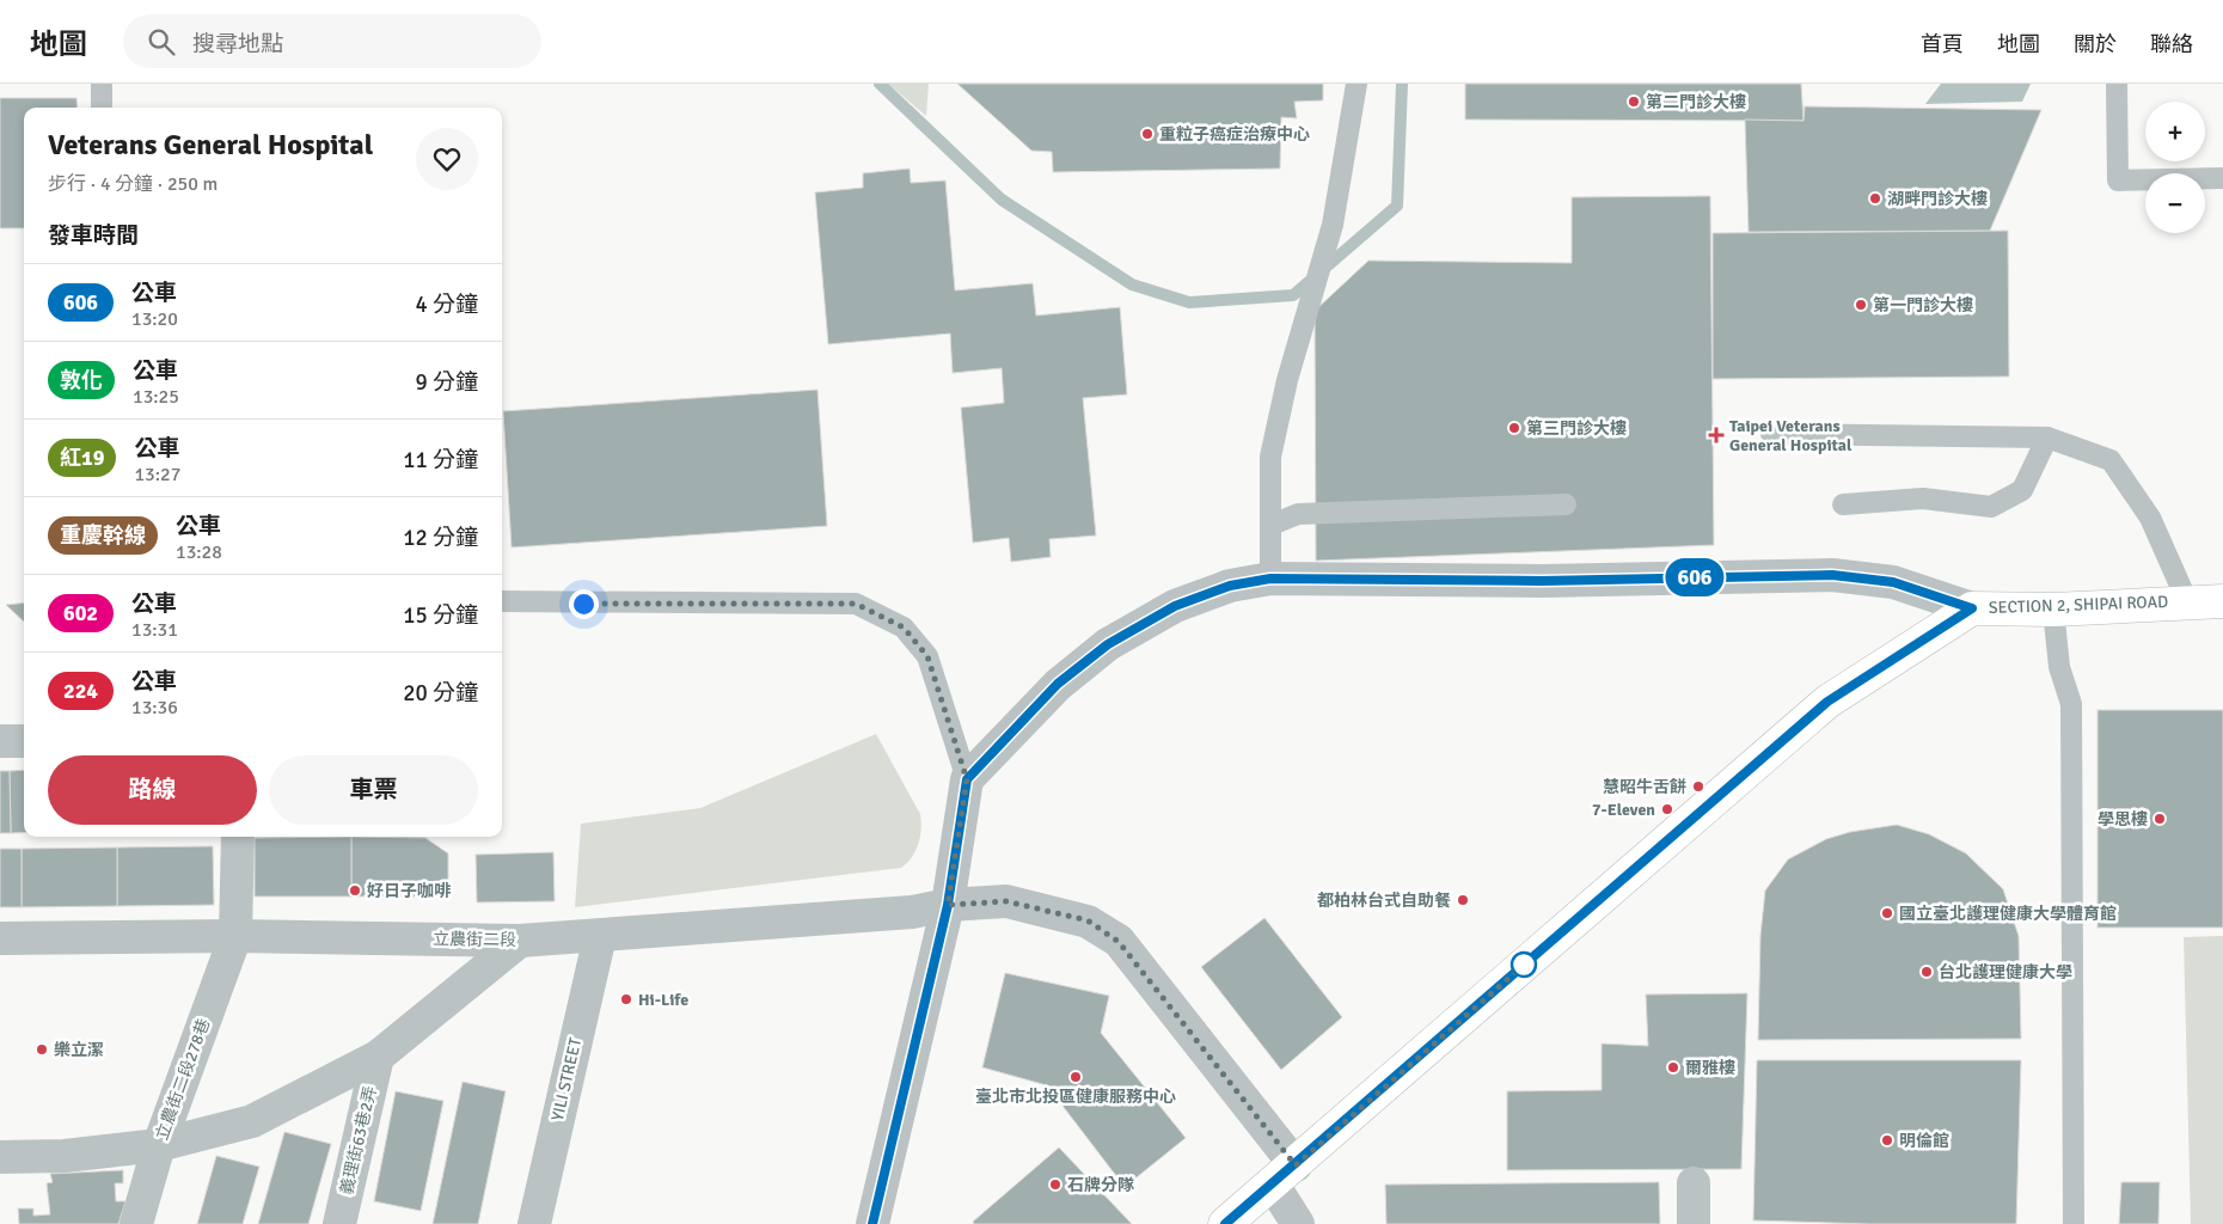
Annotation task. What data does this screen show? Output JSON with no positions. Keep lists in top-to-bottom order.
{
  "streets": {
    "street": [
      "SECTION 2, SHIPAI ROAD",
      "立農街二段",
      "立農街二段278巷",
      "YILI STREET",
      "義理街63巷2弄"
    ]
  },
  "crossings": [
    ["SECTION 2, SHIPAI ROAD", "立農街二段"],
    ["立農街二段", "立農街二段278巷"],
    ["立農街二段", "YILI STREET"]
  ],
  "places": {
    "other": [
      "第二門診大樓",
      "重粒子癌症治療中心",
      "湖畔門診大樓",
      "第一門診大樓",
      "第三門診大樓",
      "慧昭牛舌餅",
      "7-Eleven",
      "學思樓",
      "好日子咖啡",
      "都柏林台式自助餐",
      "國立臺北護理健康大學體育館",
      "台北護理健康大學",
      "Hi-Life",
      "樂立潔",
      "爾雅樓",
      "臺北市北投區健康服務中心",
      "明倫館",
      "石牌分隊"
    ],
    "health": ["Taipei Veterans General Hospital"]
  },
  "lines": ["bus line 606"],
  "page": {
    "header": "地圖",
    "search": "搜尋地點",
    "nav": [
      "首頁",
      "地圖",
      "關於",
      "聯絡"
    ],
    "on_map": "606",
    "map_buttons": ["+", "−"],
    "heading": [
      ["Veterans General Hospital", "步行 · 4 分鐘 · 250 m"],
      "發車時間"
    ],
    "list": [
      {
        "mark": "606",
        "name": "公車",
        "note": "13:20",
        "value": "4 分鐘"
      },
      {
        "mark": "敦化",
        "name": "公車",
        "note": "13:25",
        "value": "9 分鐘"
      },
      {
        "mark": "紅19",
        "name": "公車",
        "note": "13:27",
        "value": "11 分鐘"
      },
      {
        "mark": "重慶幹線",
        "name": "公車",
        "note": "13:28",
        "value": "12 分鐘"
      },
      {
        "mark": "602",
        "name": "公車",
        "note": "13:31",
        "value": "15 分鐘"
      },
      {
        "mark": "224",
        "name": "公車",
        "note": "13:36",
        "value": "20 分鐘"
      }
    ],
    "buttons": ["路線", "車票"]
  }
}
